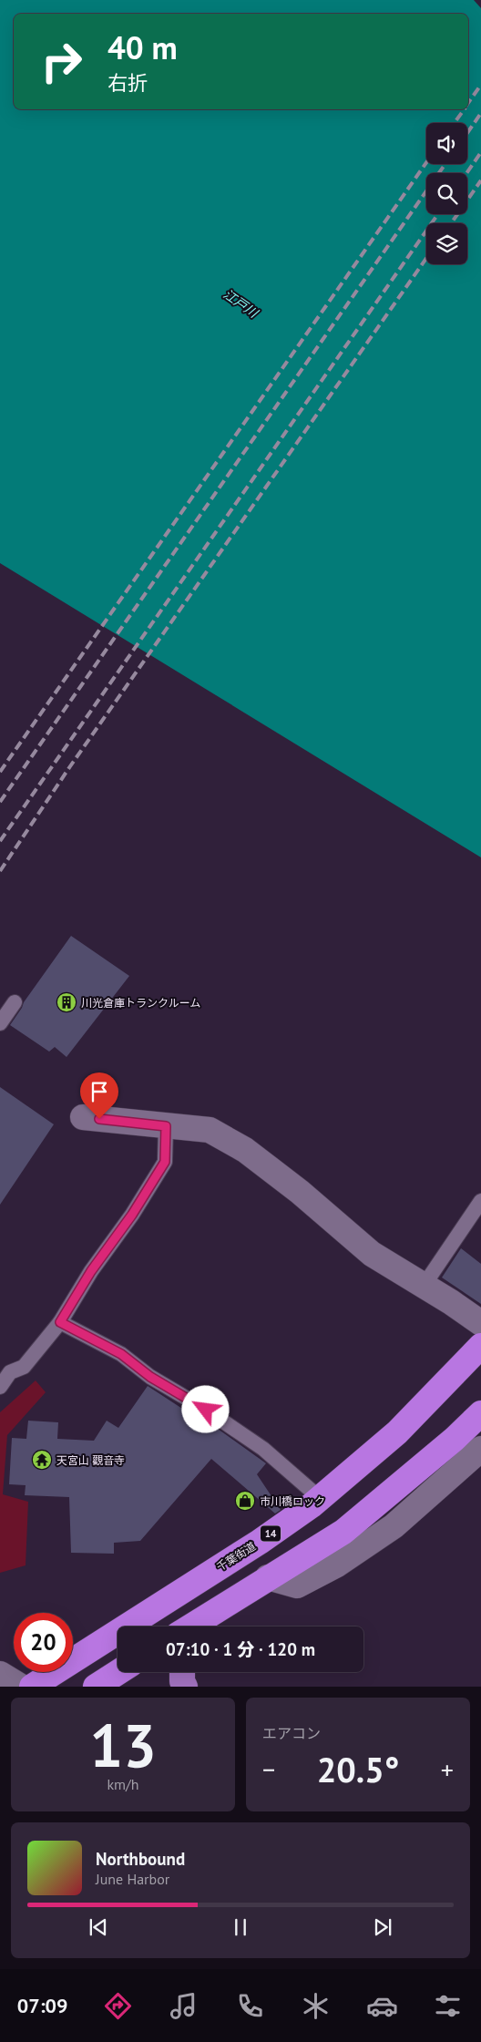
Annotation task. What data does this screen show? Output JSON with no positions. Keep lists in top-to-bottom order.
{
  "streets": {
    "highway": ["14", "千葉街道"]
  },
  "water": ["江戸川"],
  "places": {
    "building": ["川光倉庫トランクルーム"],
    "temple": ["天宮山 觀音寺"],
    "shop": ["市川橋ロック"]
  },
  "page": {
    "turn": ["40 m", "右折"],
    "limit": "20",
    "trip": "07:10 · 1 分 · 120 m",
    "tile": [
      ["13", "km/h"],
      "エアコン"
    ],
    "heat": ["−", "20.5°", "+"],
    "song": ["Northbound", "June Harbor"],
    "tabs": "07:09"
  }
}
